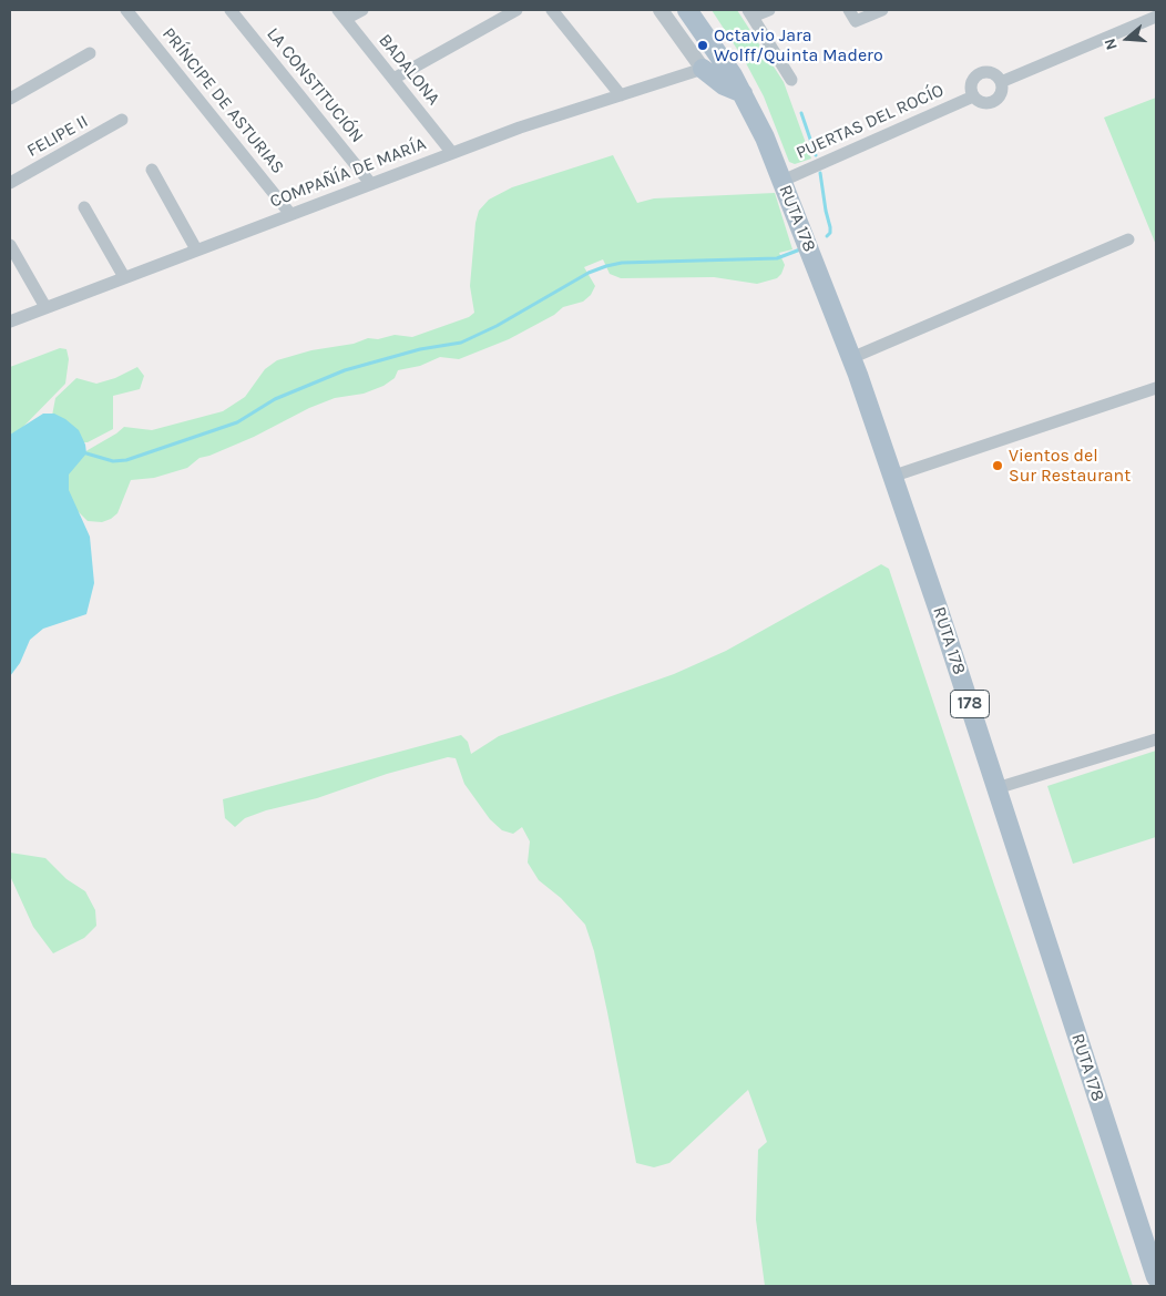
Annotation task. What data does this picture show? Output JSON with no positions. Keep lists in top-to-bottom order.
{
  "streets": {
    "main road": ["RUTA 178", "178"],
    "street": [
      "BADALONA",
      "LA CONSTITUCIÓN",
      "PRÍNCIPE DE ASTURIAS",
      "PUERTAS DEL ROCÍO",
      "FELIPE II",
      "COMPAÑÍA DE MARÍA"
    ]
  },
  "crossings": [
    ["BADALONA", "COMPAÑÍA DE MARÍA"],
    ["LA CONSTITUCIÓN", "COMPAÑÍA DE MARÍA"],
    ["PRÍNCIPE DE ASTURIAS", "COMPAÑÍA DE MARÍA"],
    ["PUERTAS DEL ROCÍO", "RUTA 178"],
    ["RUTA 178", "178"]
  ],
  "places": ["Octavio Jara Wolff/Quinta Madero", "Vientos del Sur Restaurant"],
  "north": "left"
}
